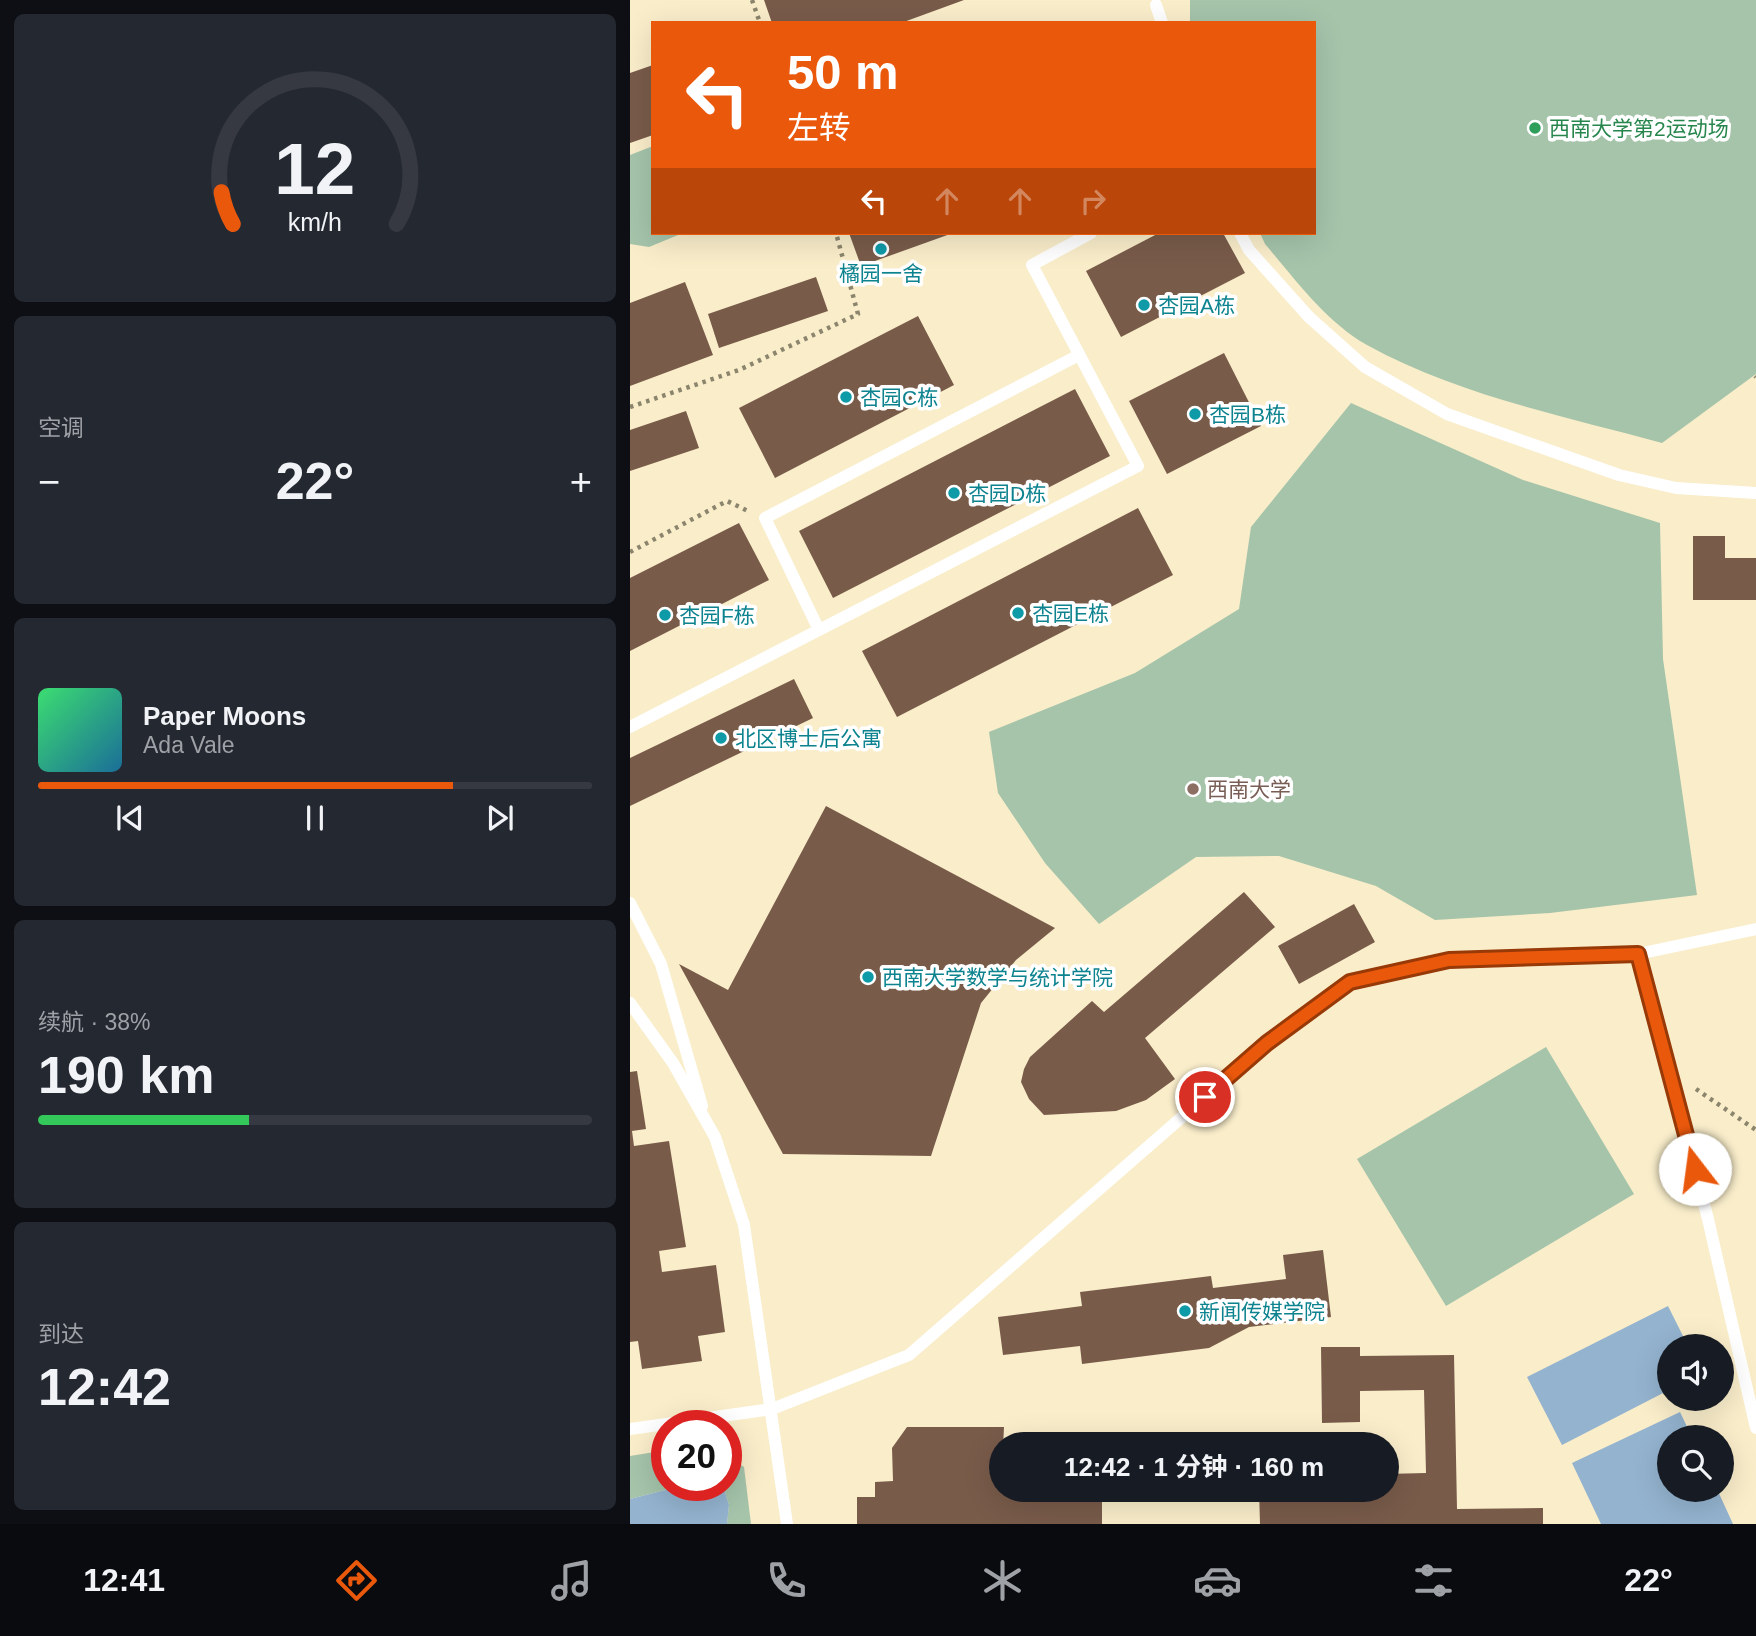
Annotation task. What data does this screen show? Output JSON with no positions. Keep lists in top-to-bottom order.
{
  "places": [
    "西南大学第2运动场",
    "橘园一舍",
    "杏园A栋",
    "杏园C栋",
    "杏园B栋",
    "杏园D栋",
    "杏园E栋",
    "杏园F栋",
    "北区博士后公寓",
    "西南大学",
    "西南大学数学与统计学院",
    "新闻传媒学院"
  ],
  "page": {
    "turn": ["50 m", "左转"],
    "tile": [
      "空调",
      ["续航 · 38%", "190 km"],
      ["到达", "12:42"]
    ],
    "heat": ["−", "22°", "+"],
    "song": ["Paper Moons", "Ada Vale"],
    "limit": "20",
    "trip": "12:42 · 1 分钟 · 160 m",
    "tabs": ["12:41", "22°"],
    "gauge": ["12", "km/h"]
  }
}
